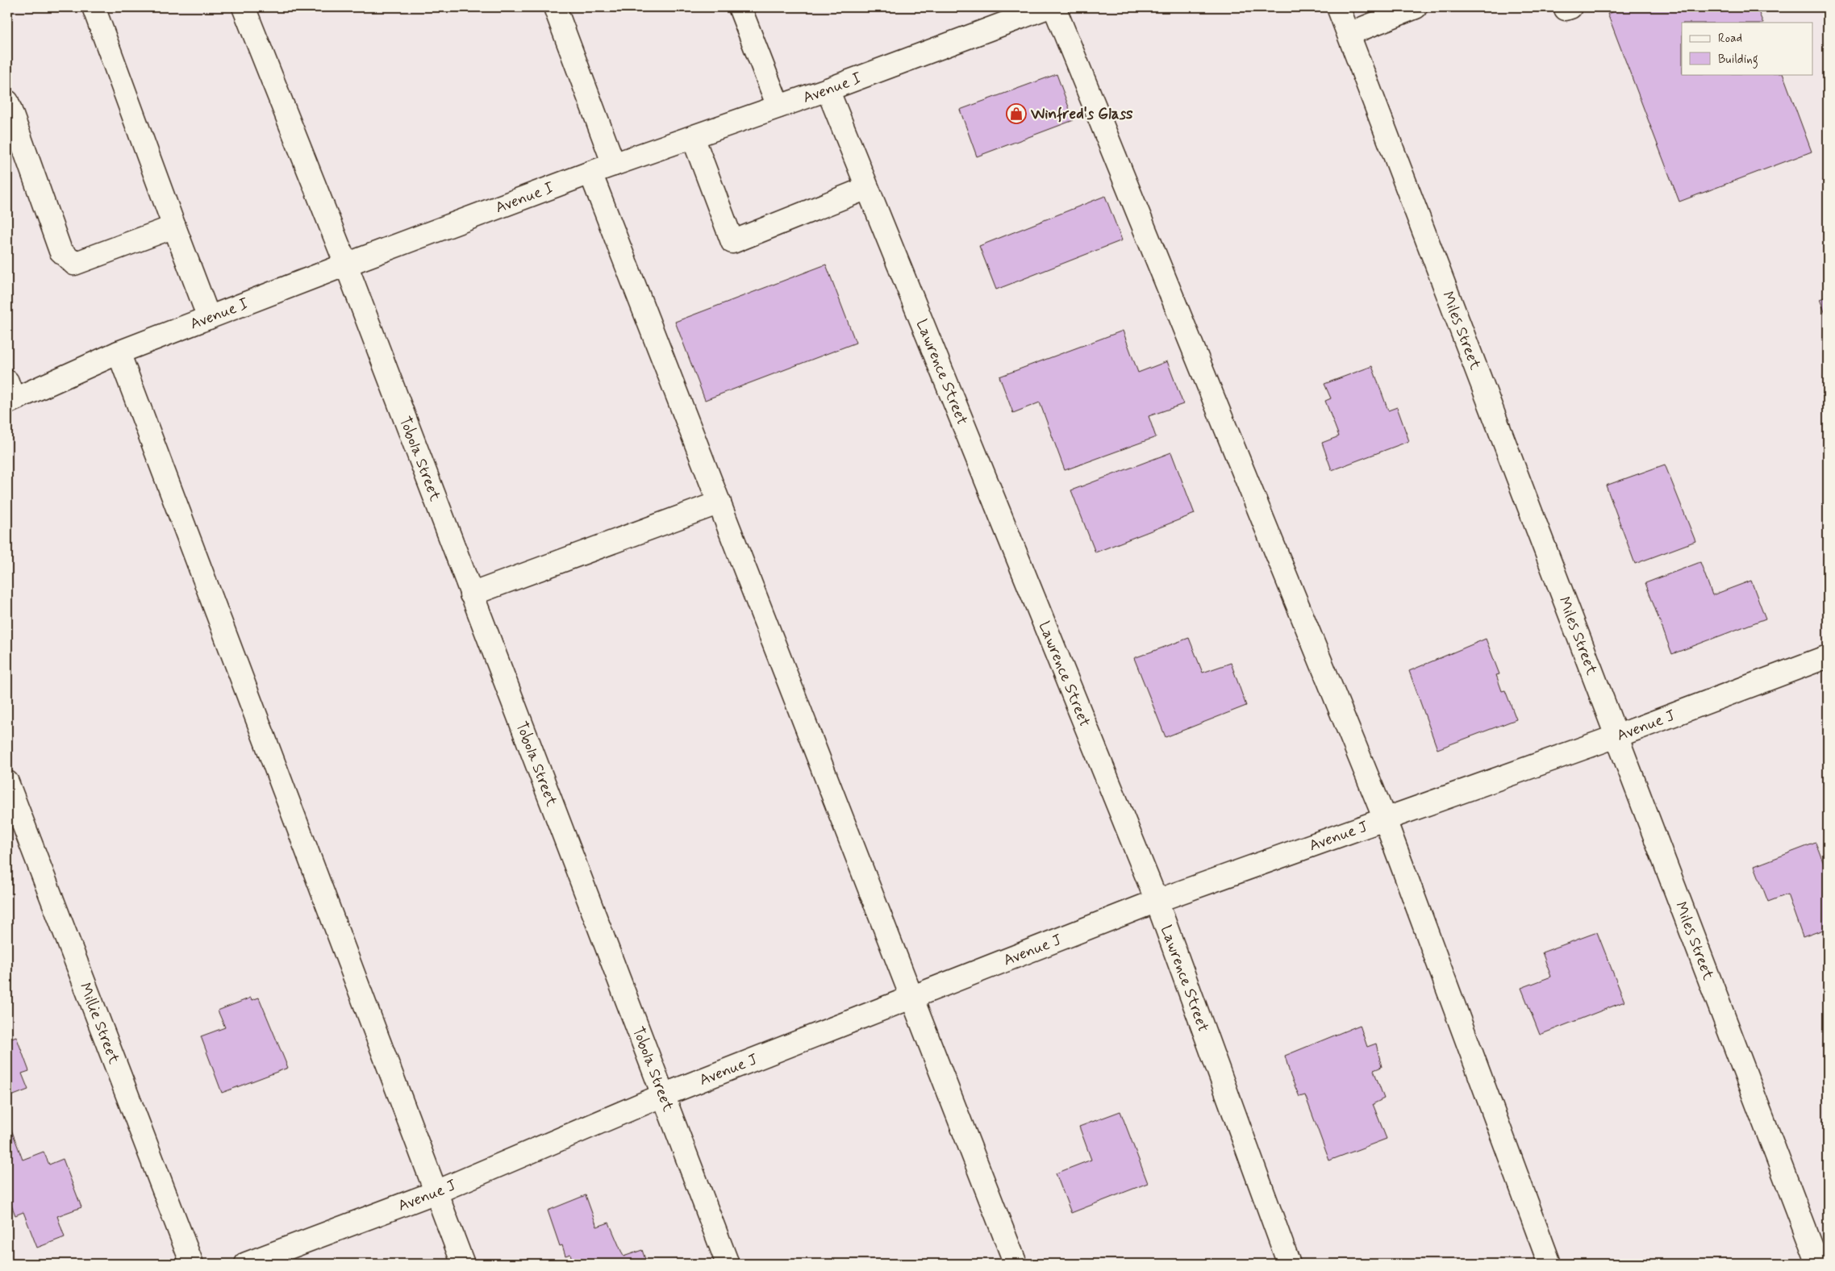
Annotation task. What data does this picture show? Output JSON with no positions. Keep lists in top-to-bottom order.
{
  "streets": {
    "street": [
      "Avenue I",
      "Miles Street",
      "Lawrence Street",
      "Tobola Street",
      "Avenue J",
      "Millie Street"
    ]
  },
  "crossings": [
    ["Avenue I", "Lawrence Street"],
    ["Avenue I", "Tobola Street"],
    ["Miles Street", "Avenue J"],
    ["Lawrence Street", "Avenue J"],
    ["Tobola Street", "Avenue J"]
  ],
  "places": {
    "shop": ["Winfred's Glass"]
  },
  "legend": ["Road", "Building"]
}
